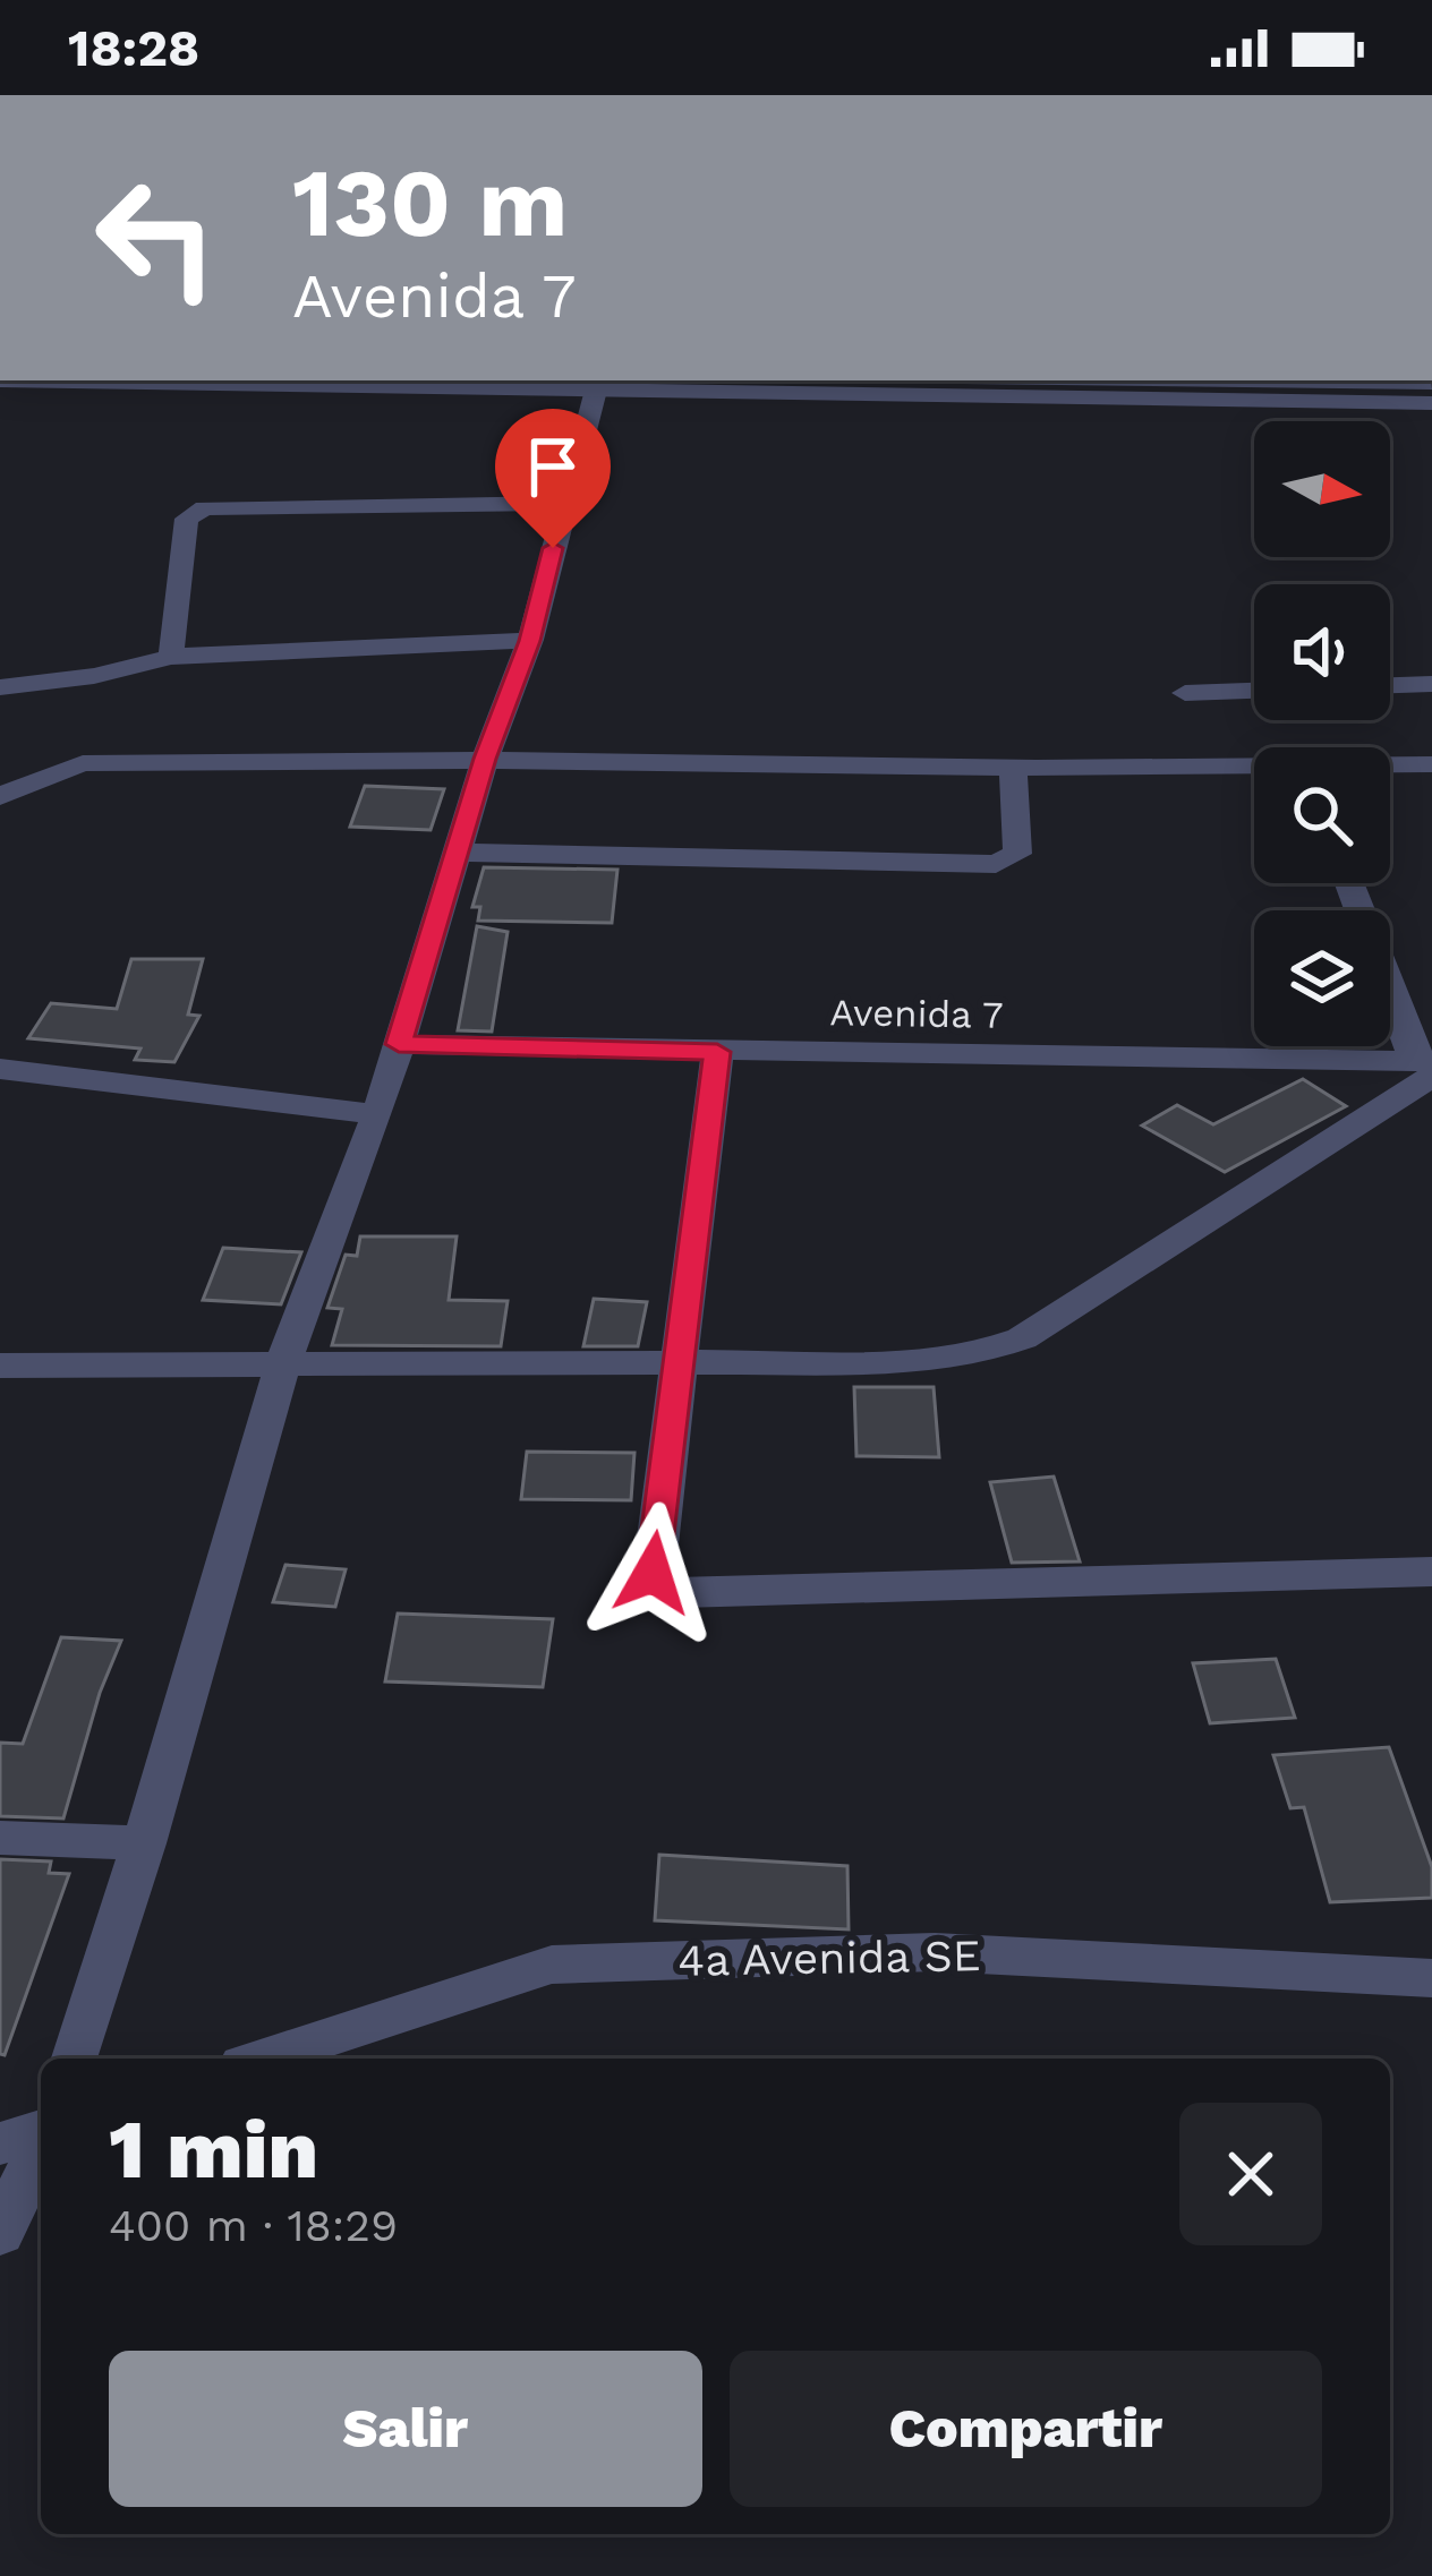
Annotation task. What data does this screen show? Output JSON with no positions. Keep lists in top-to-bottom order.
{
  "streets": {
    "street": ["Avenida 7", "4a Avenida SE"]
  },
  "north": "right",
  "page": {
    "status": "18:28",
    "turn": ["130 m", "Avenida 7"],
    "heading": ["1 min", "400 m · 18:29"],
    "buttons": ["Salir", "Compartir"]
  }
}
